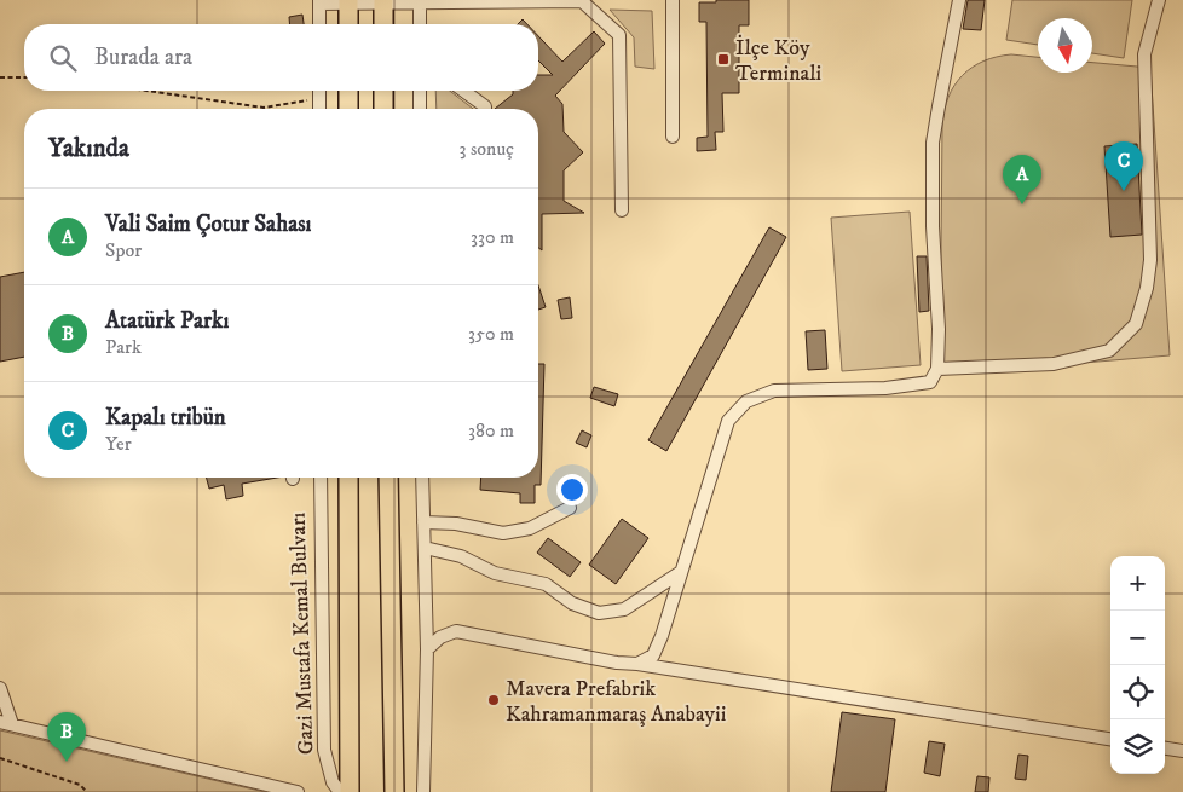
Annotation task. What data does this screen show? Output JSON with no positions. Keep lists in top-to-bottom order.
{
  "streets": {
    "highway": ["Gazi Mustafa Kemal Bulvarı"]
  },
  "places": {
    "transit": ["İlçe Köy Terminali"],
    "other": ["Mavera Prefabrik Kahramanmaraş Anabayii"]
  },
  "north": "bottom",
  "page": {
    "search": "Burada ara",
    "heading": ["Yakında", "3 sonuç"],
    "pins": ["C", "A", "B"],
    "list": [
      {
        "mark": "A",
        "name": "Vali Saim Çotur Sahası",
        "note": "Spor",
        "value": "330 m"
      },
      {
        "mark": "B",
        "name": "Atatürk Parkı",
        "note": "Park",
        "value": "350 m"
      },
      {
        "mark": "C",
        "name": "Kapalı tribün",
        "note": "Yer",
        "value": "380 m"
      }
    ],
    "map_buttons": ["+", "−"]
  }
}
